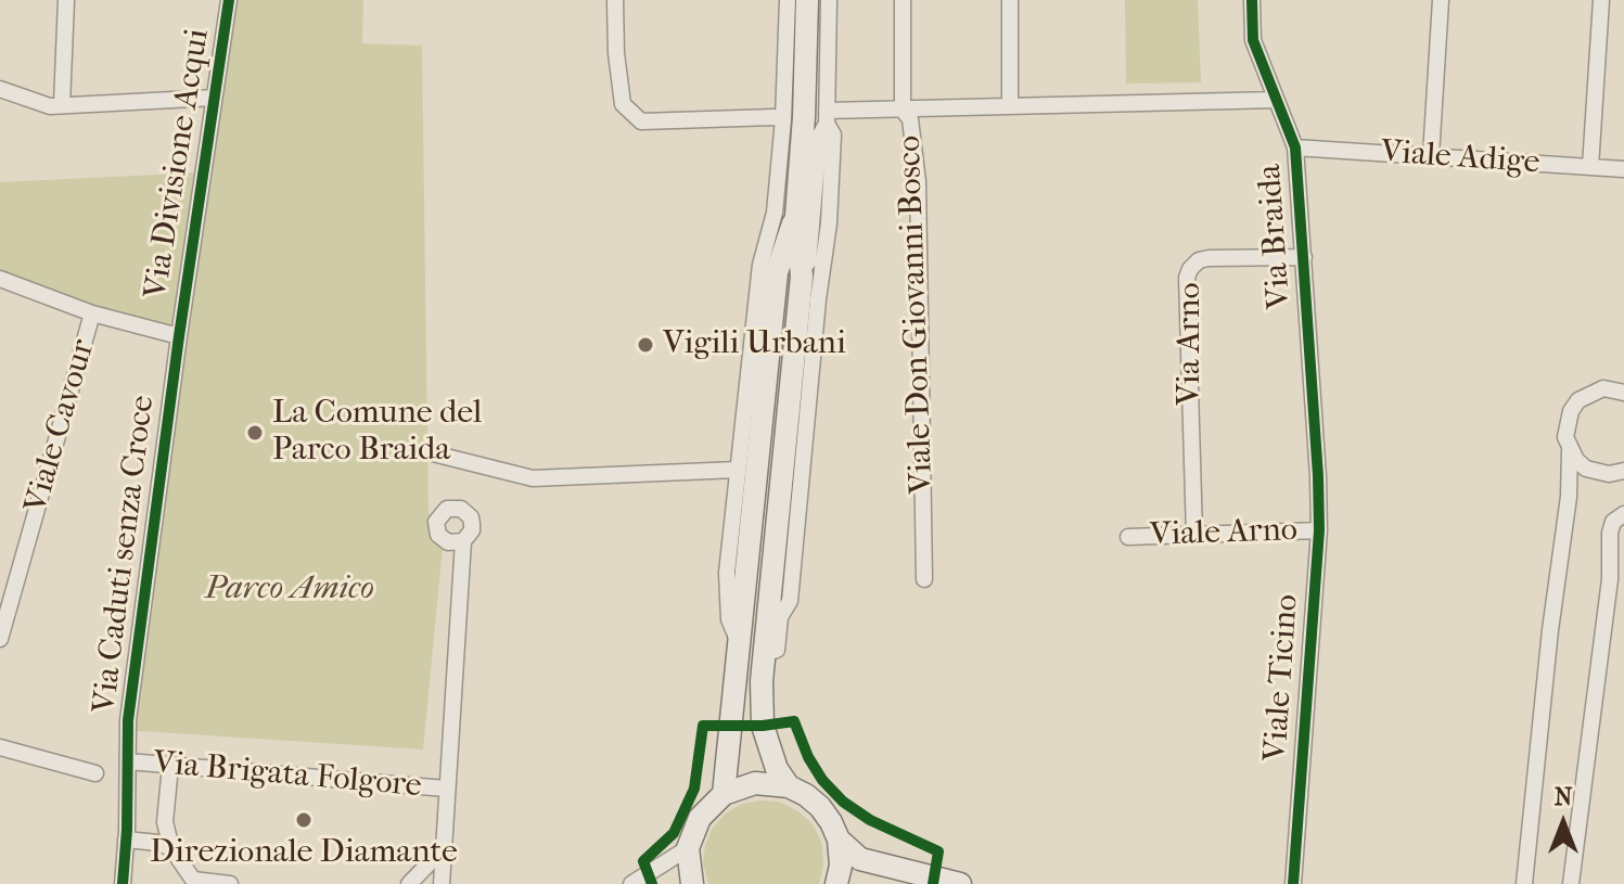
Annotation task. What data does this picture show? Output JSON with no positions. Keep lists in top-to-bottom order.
{
  "streets": {
    "street": [
      "Viale Adige",
      "Via Divisione Acqui",
      "Via Braida",
      "Viale Don Giovanni Bosco",
      "Via Arno",
      "Viale Cavour",
      "Viale Arno",
      "Via Caduti senza Croce",
      "Viale Ticino",
      "Via Brigata Folgore"
    ]
  },
  "crossings": [
    ["Viale Adige", "Via Braida"],
    ["Via Divisione Acqui", "Via Caduti senza Croce"],
    ["Via Braida", "Via Arno"],
    ["Via Braida", "Viale Ticino"],
    ["Via Arno", "Viale Arno"],
    ["Viale Arno", "Viale Ticino"],
    ["Via Caduti senza Croce", "Via Brigata Folgore"]
  ],
  "parks": ["Parco Amico"],
  "places": ["Vigili Urbani", "La Comune del Parco Braida", "Direzionale Diamante"],
  "north": "top"
}
